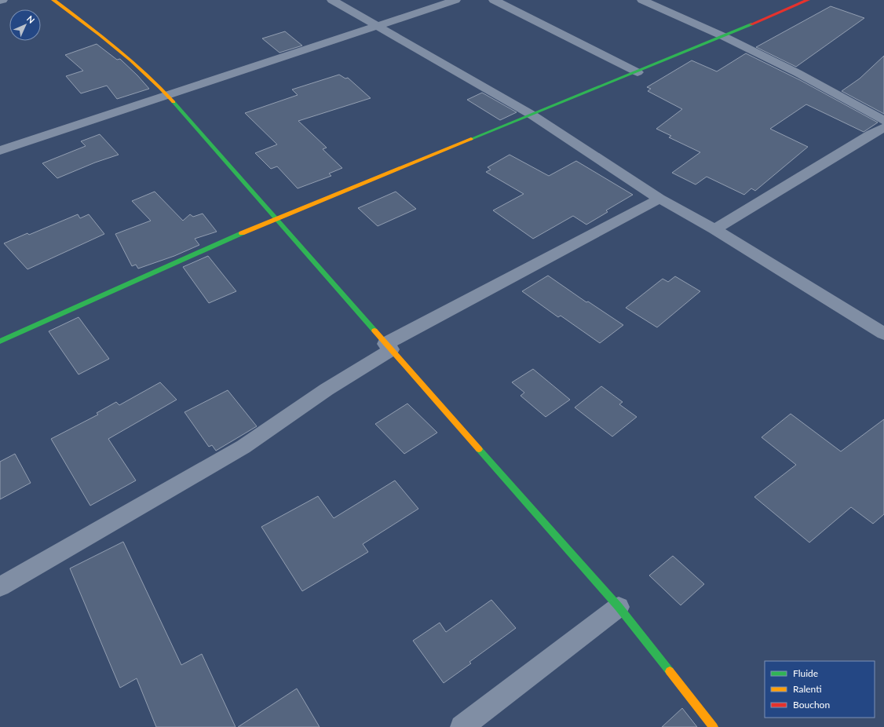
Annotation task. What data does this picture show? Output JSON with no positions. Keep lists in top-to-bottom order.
{
  "legend": ["Fluide", "Ralenti", "Bouchon"],
  "north": "top right"
}
